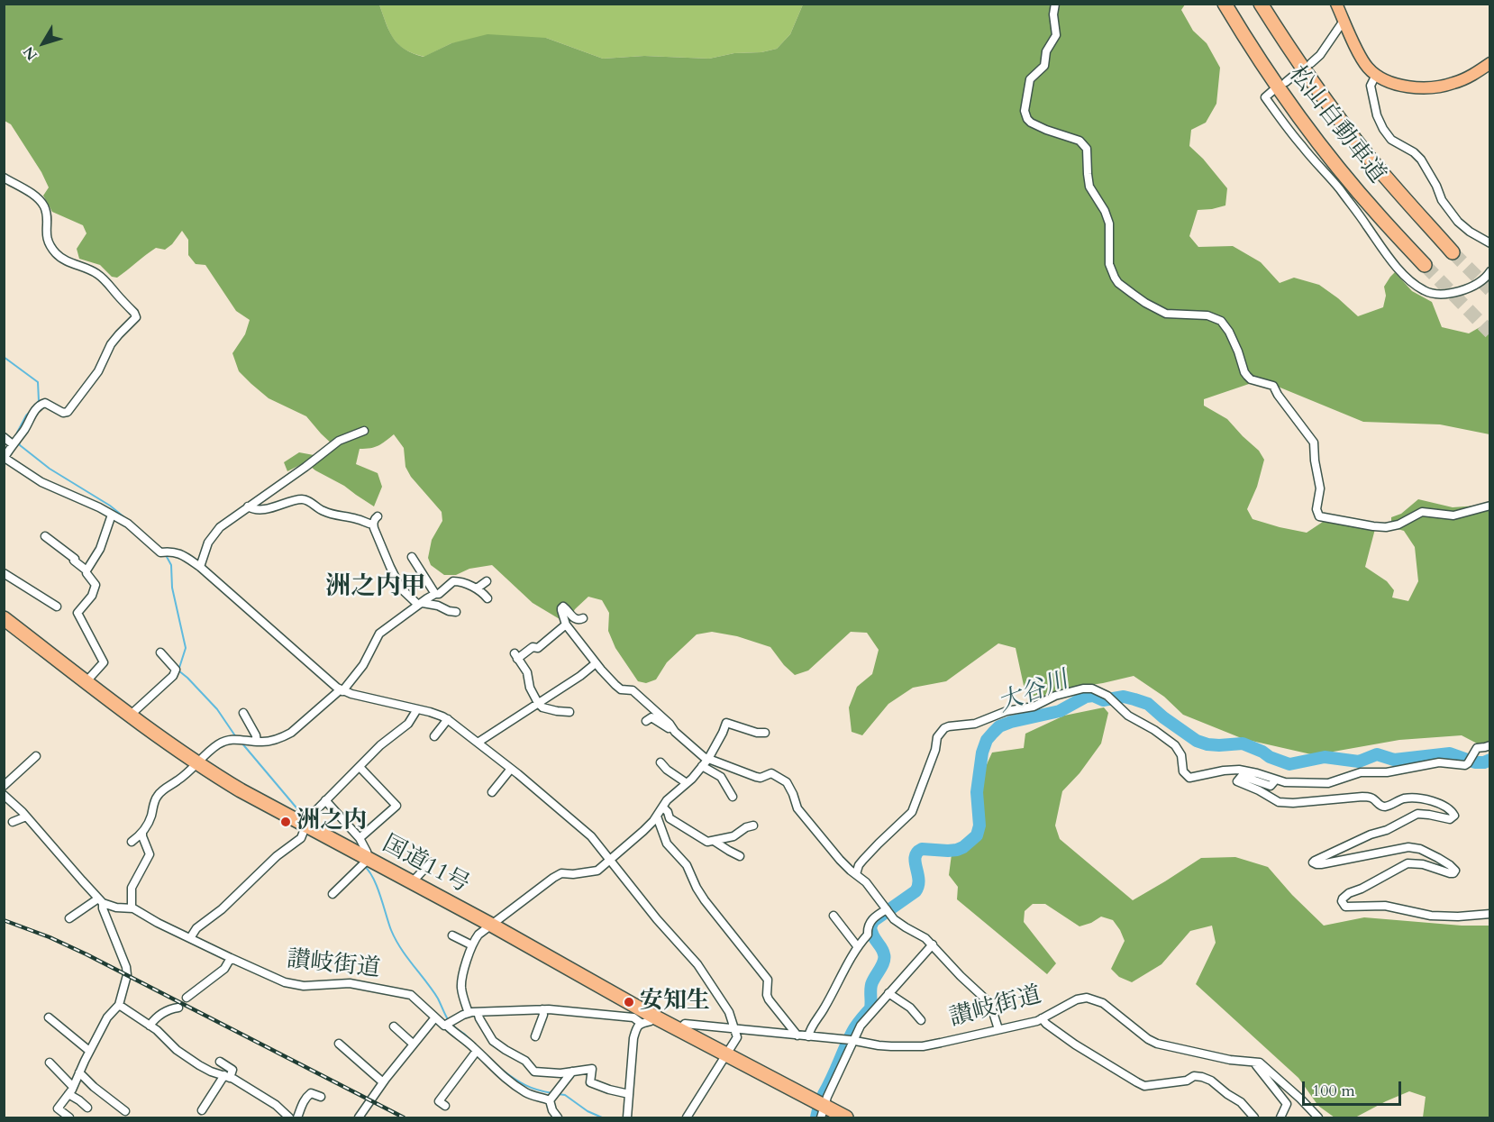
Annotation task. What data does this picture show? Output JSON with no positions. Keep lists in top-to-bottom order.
{
  "streets": {
    "highway": ["松山自動車道", "国道11号"],
    "street": ["讃岐街道"]
  },
  "crossings": [
    ["国道11号", "讃岐街道"]
  ],
  "districts": ["洲之内甲"],
  "water": ["大谷川"],
  "places": ["洲之内", "安知生"],
  "scale_bar": "100 m",
  "north": "bottom left"
}
